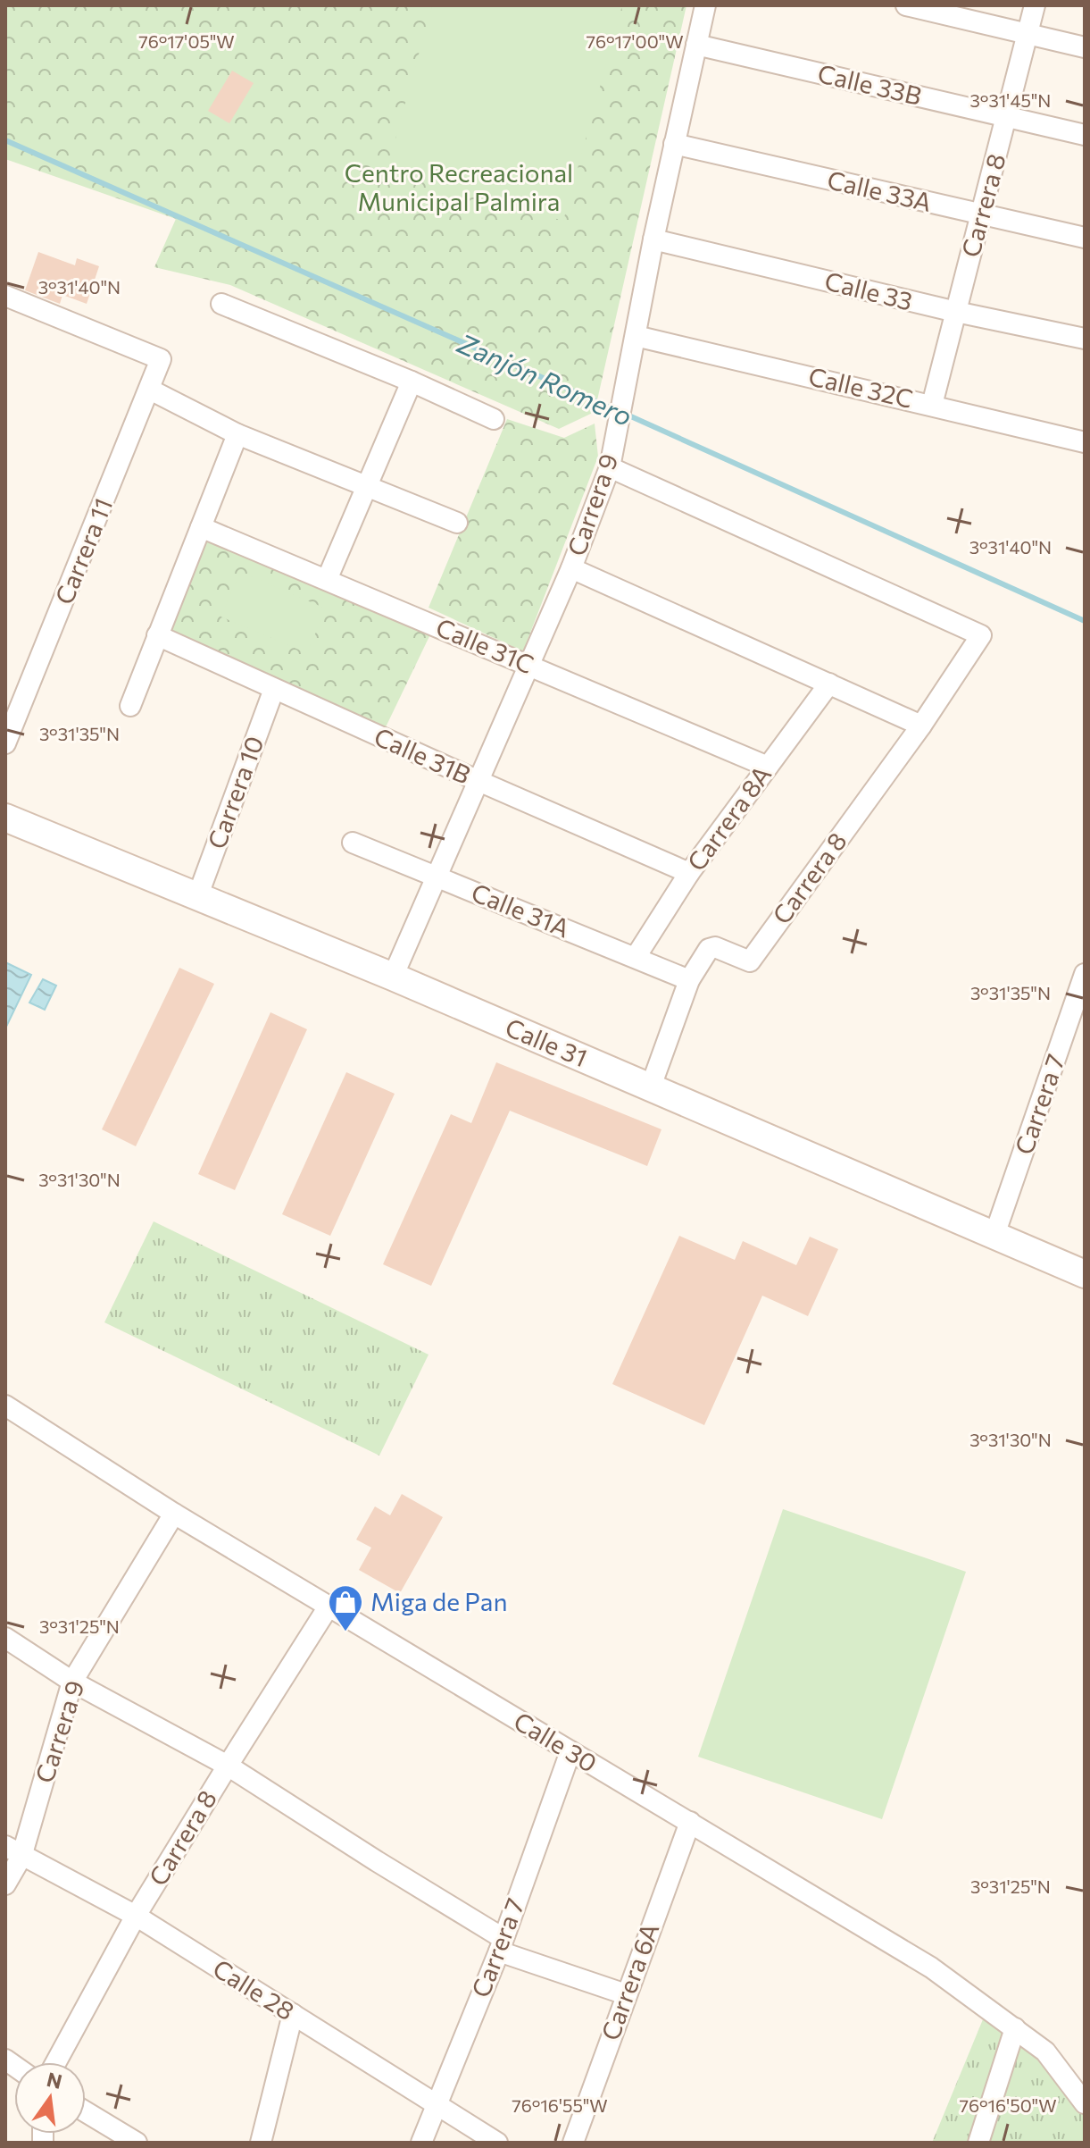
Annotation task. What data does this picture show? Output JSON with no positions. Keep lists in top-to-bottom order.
{
  "streets": {
    "main road": ["Calle 31"],
    "street": [
      "Calle 33B",
      "Calle 33A",
      "Carrera 8",
      "Calle 33",
      "Calle 32C",
      "Carrera 9",
      "Carrera 11",
      "Calle 31C",
      "Calle 31B",
      "Carrera 10",
      "Carrera 8A",
      "Calle 31A",
      "Carrera 7",
      "Calle 30",
      "Carrera 6A",
      "Calle 28"
    ]
  },
  "crossings": [
    ["Calle 33B", "Carrera 8"],
    ["Calle 33B", "Carrera 9"],
    ["Calle 33A", "Carrera 8"],
    ["Calle 33A", "Carrera 9"],
    ["Carrera 8", "Calle 33"],
    ["Carrera 8", "Calle 32C"],
    ["Carrera 8", "Carrera 9"],
    ["Carrera 8", "Calle 31A"],
    ["Carrera 8", "Calle 31"],
    ["Carrera 8", "Calle 30"],
    ["Carrera 8", "Calle 28"],
    ["Calle 33", "Carrera 9"],
    ["Calle 32C", "Carrera 9"],
    ["Carrera 9", "Calle 31C"],
    ["Carrera 9", "Calle 31B"],
    ["Carrera 9", "Calle 31A"],
    ["Carrera 9", "Calle 31"],
    ["Carrera 9", "Calle 30"],
    ["Carrera 9", "Calle 28"],
    ["Calle 31C", "Carrera 8A"],
    ["Calle 31B", "Carrera 10"],
    ["Calle 31B", "Carrera 8A"],
    ["Carrera 10", "Calle 31"],
    ["Carrera 8A", "Calle 31A"],
    ["Calle 31", "Carrera 7"],
    ["Carrera 7", "Calle 30"],
    ["Carrera 7", "Calle 28"],
    ["Calle 30", "Carrera 6A"]
  ],
  "water": ["Zanjón Romero"],
  "parks": ["Centro Recreacional Municipal Palmira"],
  "places": {
    "shop": ["Miga de Pan"]
  },
  "north": "top",
  "coordinates": [
    "76°17'05\"W",
    "76°17'00\"W",
    "3°31'45\"N",
    "3°31'40\"N",
    "3°31'35\"N",
    "3°31'30\"N",
    "3°31'25\"N",
    "76°16'55\"W",
    "76°16'50\"W"
  ]
}
